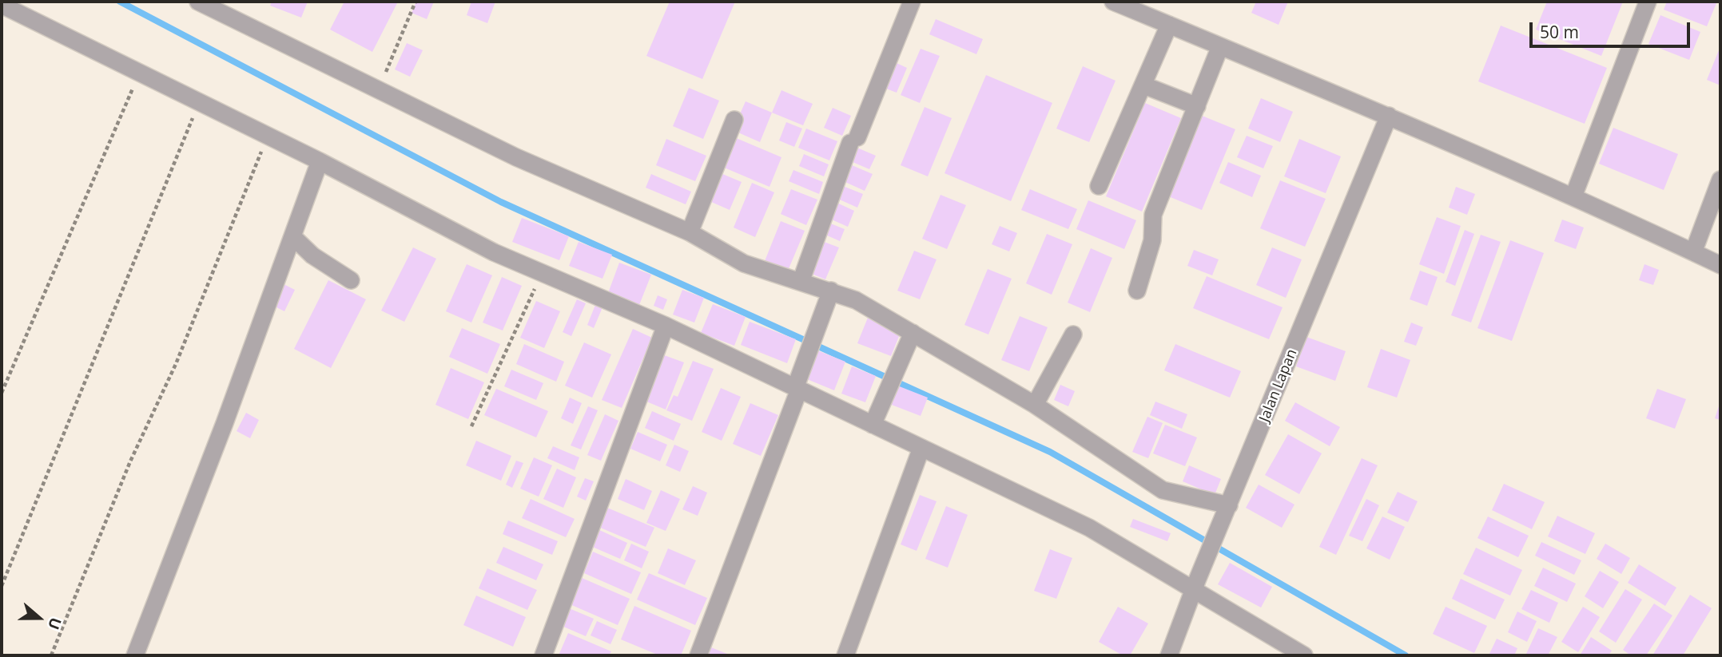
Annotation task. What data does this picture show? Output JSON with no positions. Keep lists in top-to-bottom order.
{
  "streets": {
    "street": ["Jalan Lapan"]
  },
  "scale_bar": "50 m",
  "north": "right"
}
